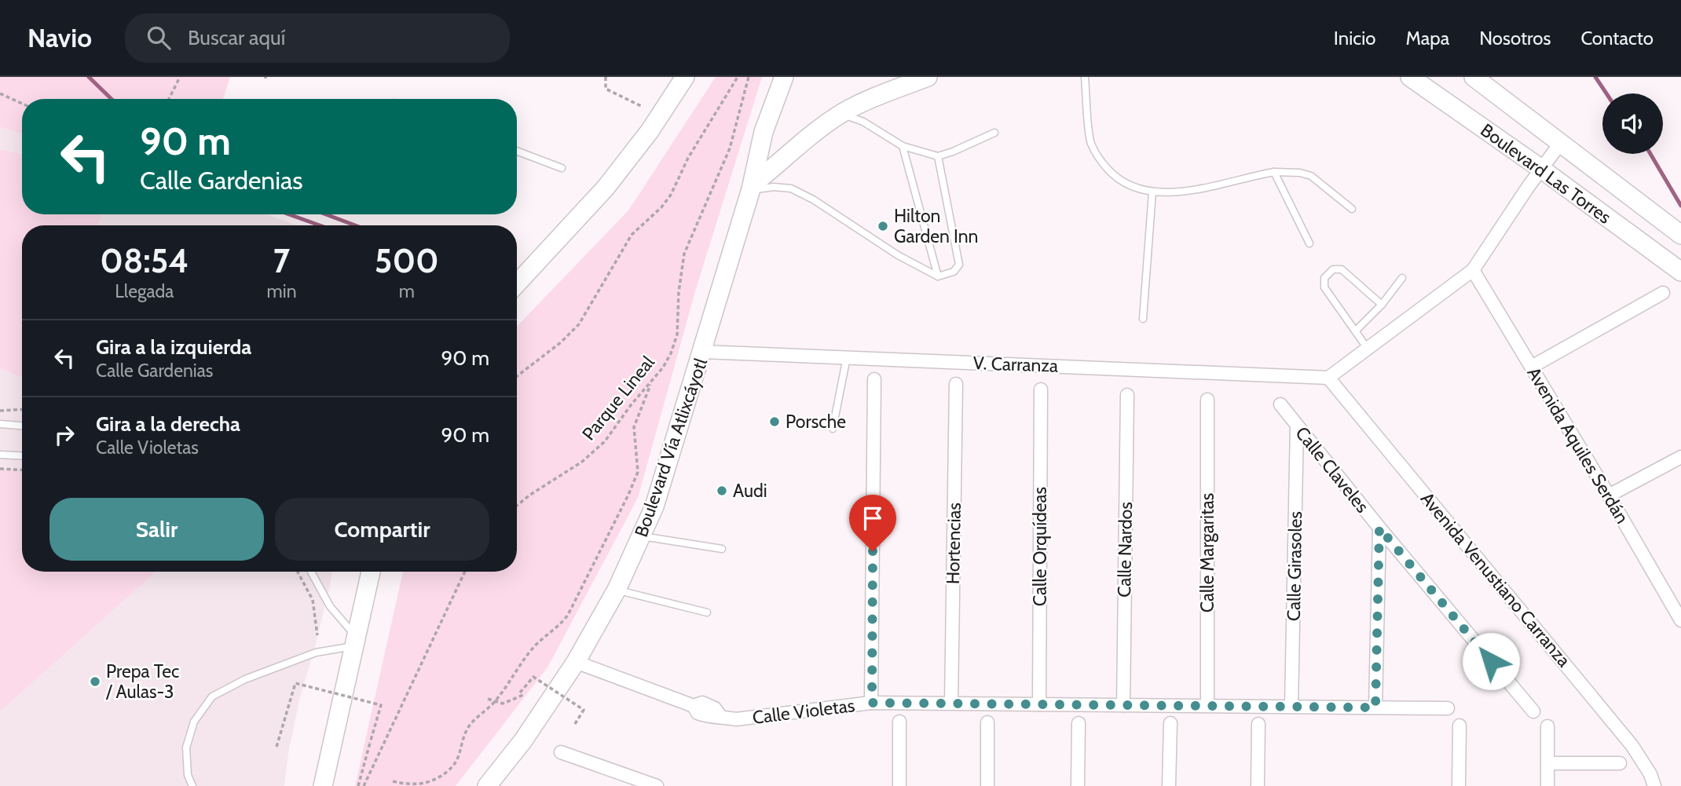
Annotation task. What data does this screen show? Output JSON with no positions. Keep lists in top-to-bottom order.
{
  "streets": {
    "main road": ["Boulevard Las Torres", "Boulevard Vía Atlixcáyotl"],
    "street": [
      "V. Carranza",
      "Avenida Aquiles Serdán",
      "Calle Claveles",
      "Hortencias",
      "Calle Orquídeas",
      "Calle Nardos",
      "Calle Margaritas",
      "Calle Girasoles",
      "Avenida Venustiano Carranza",
      "Calle Violetas"
    ],
    "path": ["Parque Lineal"]
  },
  "crossings": [
    ["V. Carranza", "Boulevard Vía Atlixcáyotl"],
    ["V. Carranza", "Avenida Venustiano Carranza"],
    ["Boulevard Vía Atlixcáyotl", "Calle Violetas"],
    ["Calle Claveles", "Calle Girasoles"],
    ["Hortencias", "Calle Violetas"],
    ["Calle Orquídeas", "Calle Violetas"],
    ["Calle Nardos", "Calle Violetas"],
    ["Calle Margaritas", "Calle Violetas"],
    ["Calle Girasoles", "Calle Violetas"]
  ],
  "places": [
    "Hilton Garden Inn",
    "Porsche",
    "Audi",
    "Prepa Tec / Aulas-3"
  ],
  "page": {
    "header": "Navio",
    "search": "Buscar aquí",
    "nav": [
      "Inicio",
      "Mapa",
      "Nosotros",
      "Contacto"
    ],
    "turn": ["90 m", "Calle Gardenias"],
    "eta": [
      "08:54",
      "Llegada",
      "7",
      "min",
      "500",
      "m"
    ],
    "list": [
      {
        "name": "Gira a la izquierda",
        "note": "Calle Gardenias",
        "value": "90 m"
      },
      {
        "name": "Gira a la derecha",
        "note": "Calle Violetas",
        "value": "90 m"
      }
    ],
    "buttons": ["Salir", "Compartir"]
  }
}
